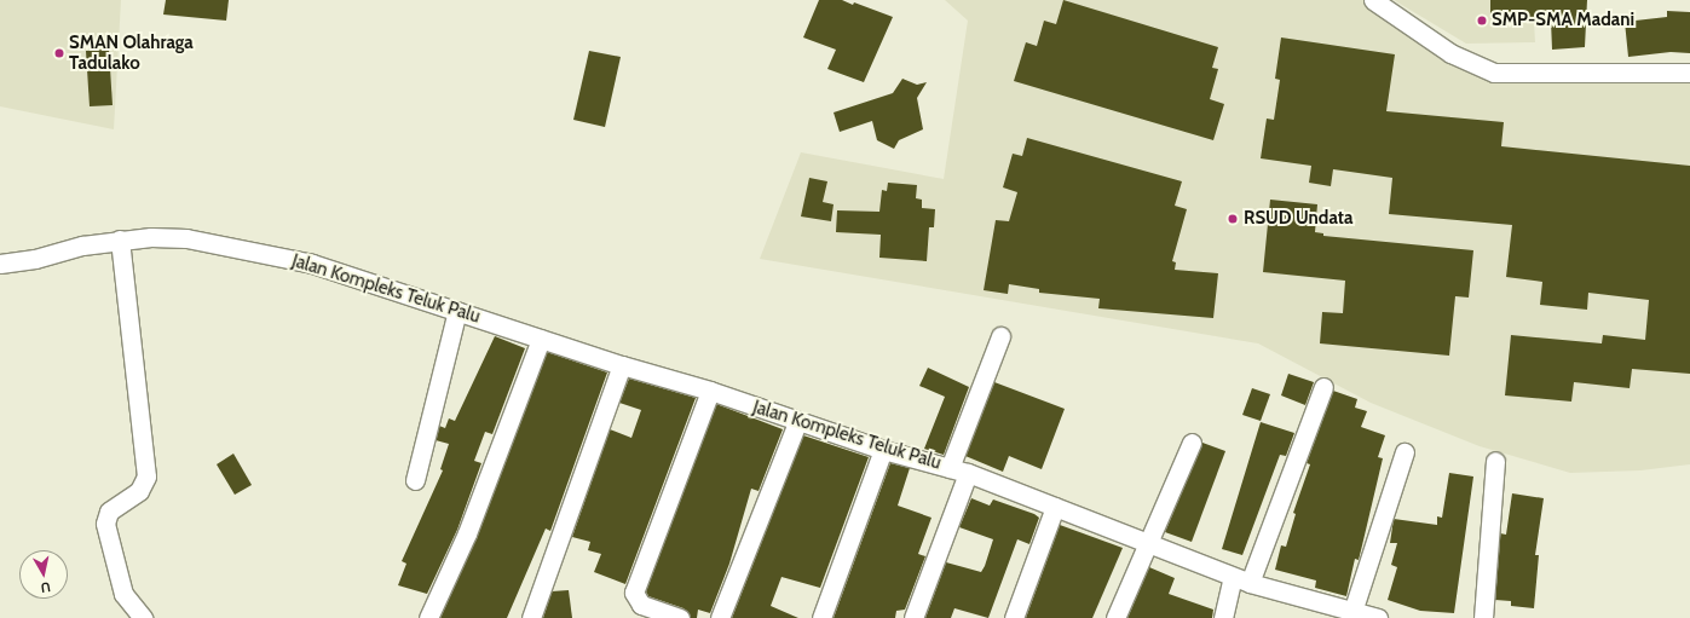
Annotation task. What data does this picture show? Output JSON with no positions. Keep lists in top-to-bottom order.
{
  "streets": {
    "street": ["Jalan Kompleks Teluk Palu"]
  },
  "places": ["SMP-SMA Madani", "SMAN Olahraga Tadulako", "RSUD Undata"],
  "north": "bottom"
}
